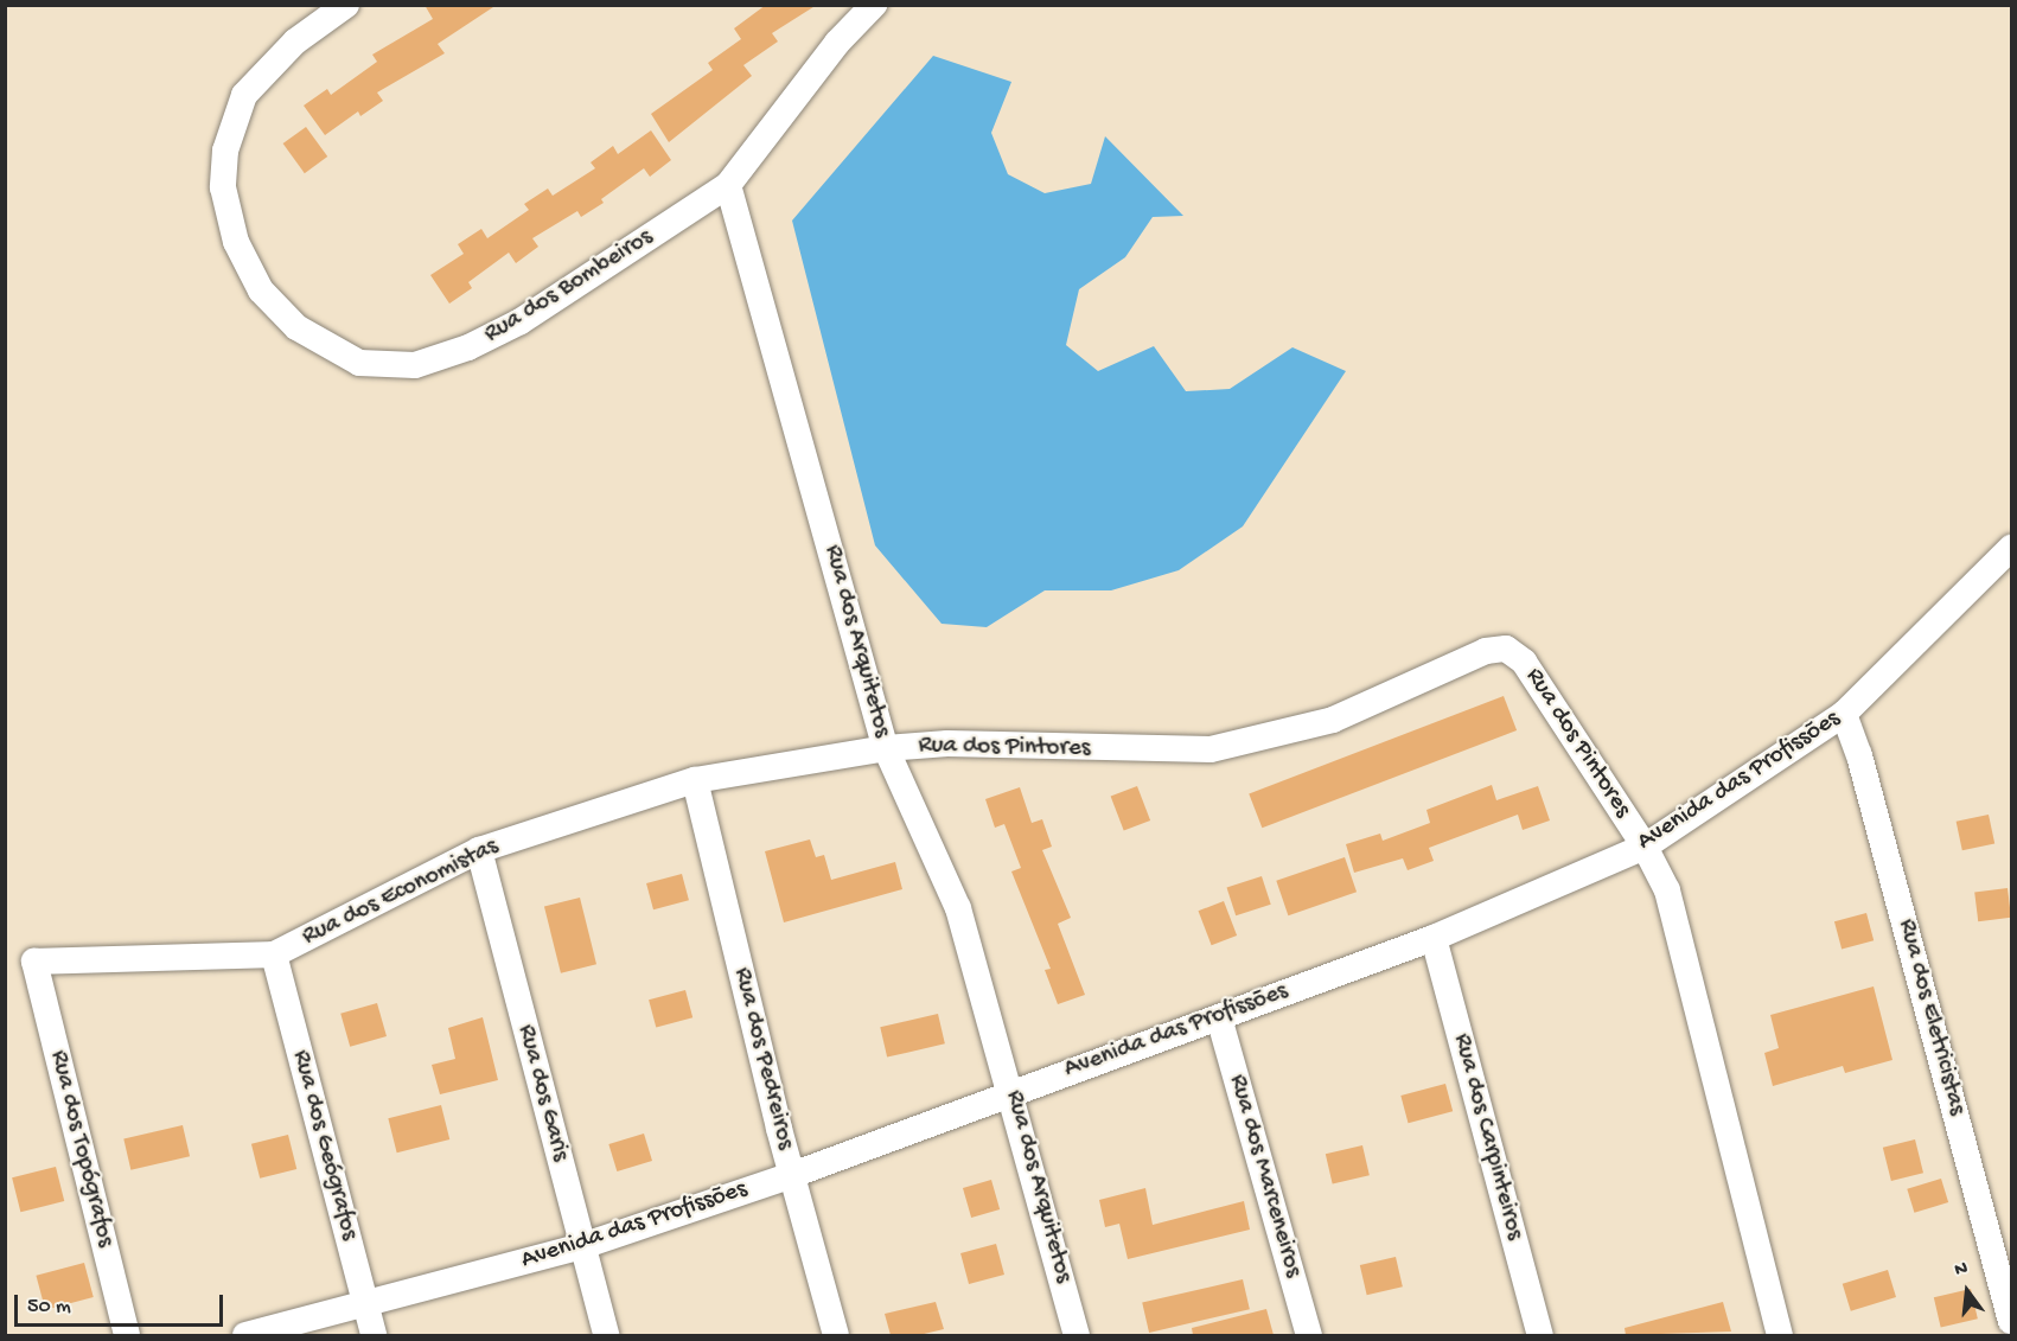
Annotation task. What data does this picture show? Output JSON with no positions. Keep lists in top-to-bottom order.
{
  "streets": {
    "street": [
      "Rua dos Bombeiros",
      "Rua dos Arquitetos",
      "Rua dos Pintores",
      "Avenida das Profissões",
      "Rua dos Economistas",
      "Rua dos Eletricistas",
      "Rua dos Pedreiros",
      "Rua dos Garis",
      "Rua dos Carpinteiros",
      "Rua dos Geógrafos",
      "Rua dos Topógrafos",
      "Rua dos Marceneiros"
    ]
  },
  "crossings": [
    ["Rua dos Bombeiros", "Rua dos Arquitetos"],
    ["Rua dos Arquitetos", "Rua dos Pintores"],
    ["Rua dos Arquitetos", "Avenida das Profissões"],
    ["Rua dos Arquitetos", "Rua dos Economistas"],
    ["Rua dos Pintores", "Avenida das Profissões"],
    ["Rua dos Pintores", "Rua dos Economistas"],
    ["Avenida das Profissões", "Rua dos Eletricistas"],
    ["Avenida das Profissões", "Rua dos Pedreiros"],
    ["Avenida das Profissões", "Rua dos Garis"],
    ["Avenida das Profissões", "Rua dos Carpinteiros"],
    ["Avenida das Profissões", "Rua dos Geógrafos"],
    ["Avenida das Profissões", "Rua dos Marceneiros"],
    ["Rua dos Economistas", "Rua dos Pedreiros"],
    ["Rua dos Economistas", "Rua dos Garis"],
    ["Rua dos Economistas", "Rua dos Geógrafos"],
    ["Rua dos Economistas", "Rua dos Topógrafos"]
  ],
  "scale_bar": "50 m",
  "north": "top"
}
